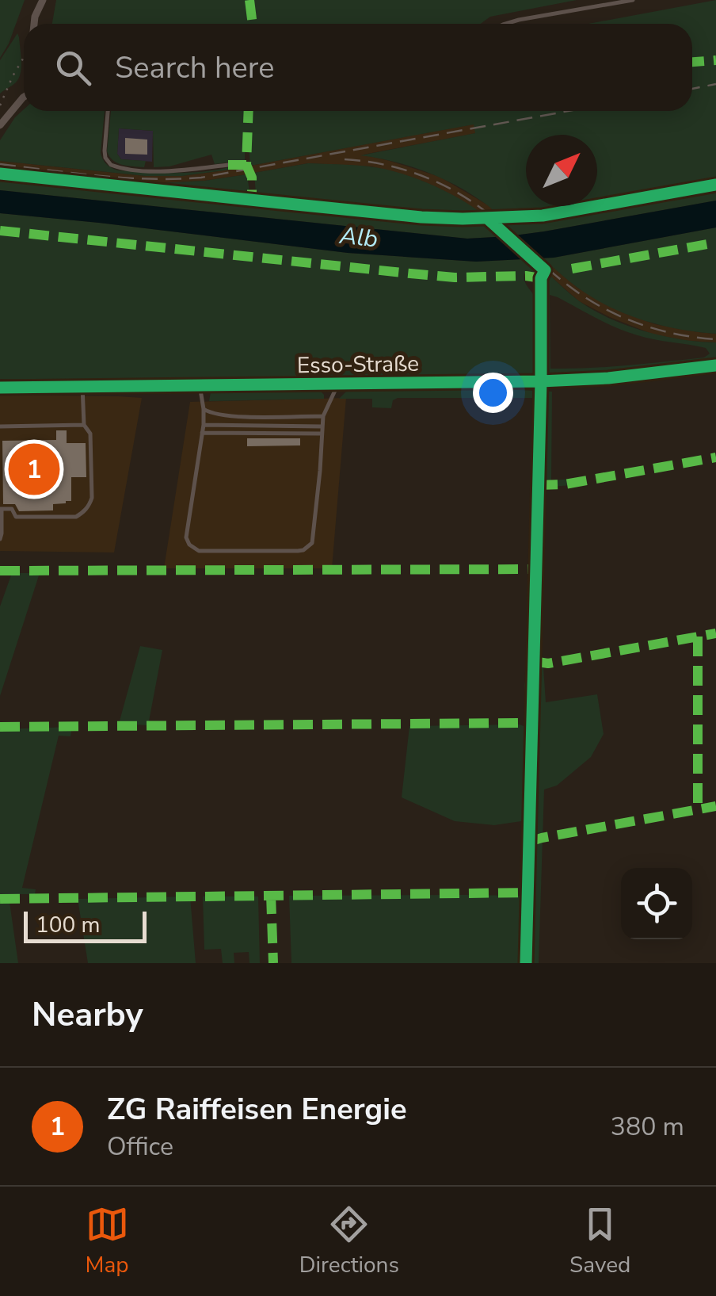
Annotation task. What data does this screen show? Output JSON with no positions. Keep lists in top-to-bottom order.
{
  "streets": {
    "street": ["Esso-Straße"]
  },
  "water": ["Alb"],
  "scale_bar": "100 m",
  "north": "top right",
  "page": {
    "search": "Search here",
    "pins": "1",
    "scale": "100 m",
    "heading": "Nearby",
    "list": [
      {
        "mark": "1",
        "name": "ZG Raiffeisen Energie",
        "note": "Office",
        "value": "380 m"
      }
    ],
    "nav": ["Map", "Directions", "Saved"]
  }
}
